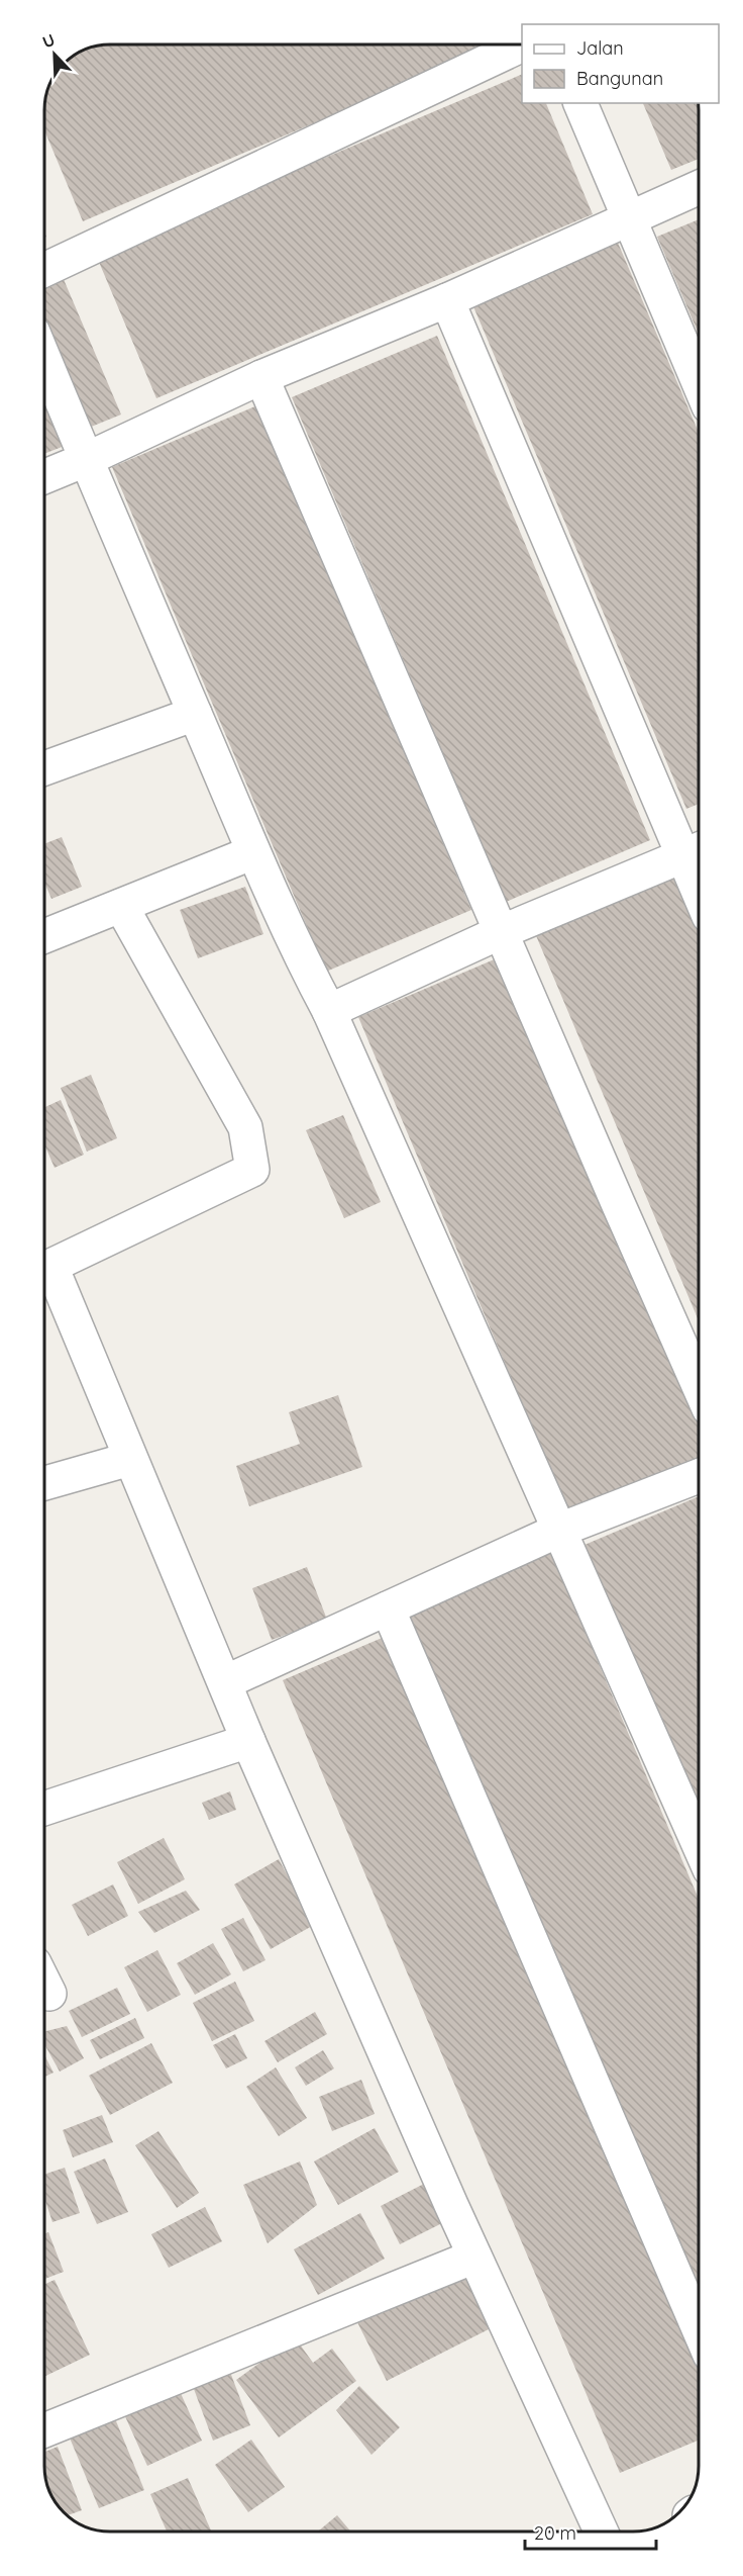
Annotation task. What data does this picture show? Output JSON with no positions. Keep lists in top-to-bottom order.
{
  "legend": ["Jalan", "Bangunan"],
  "scale_bar": "20 m",
  "north": "top left"
}
